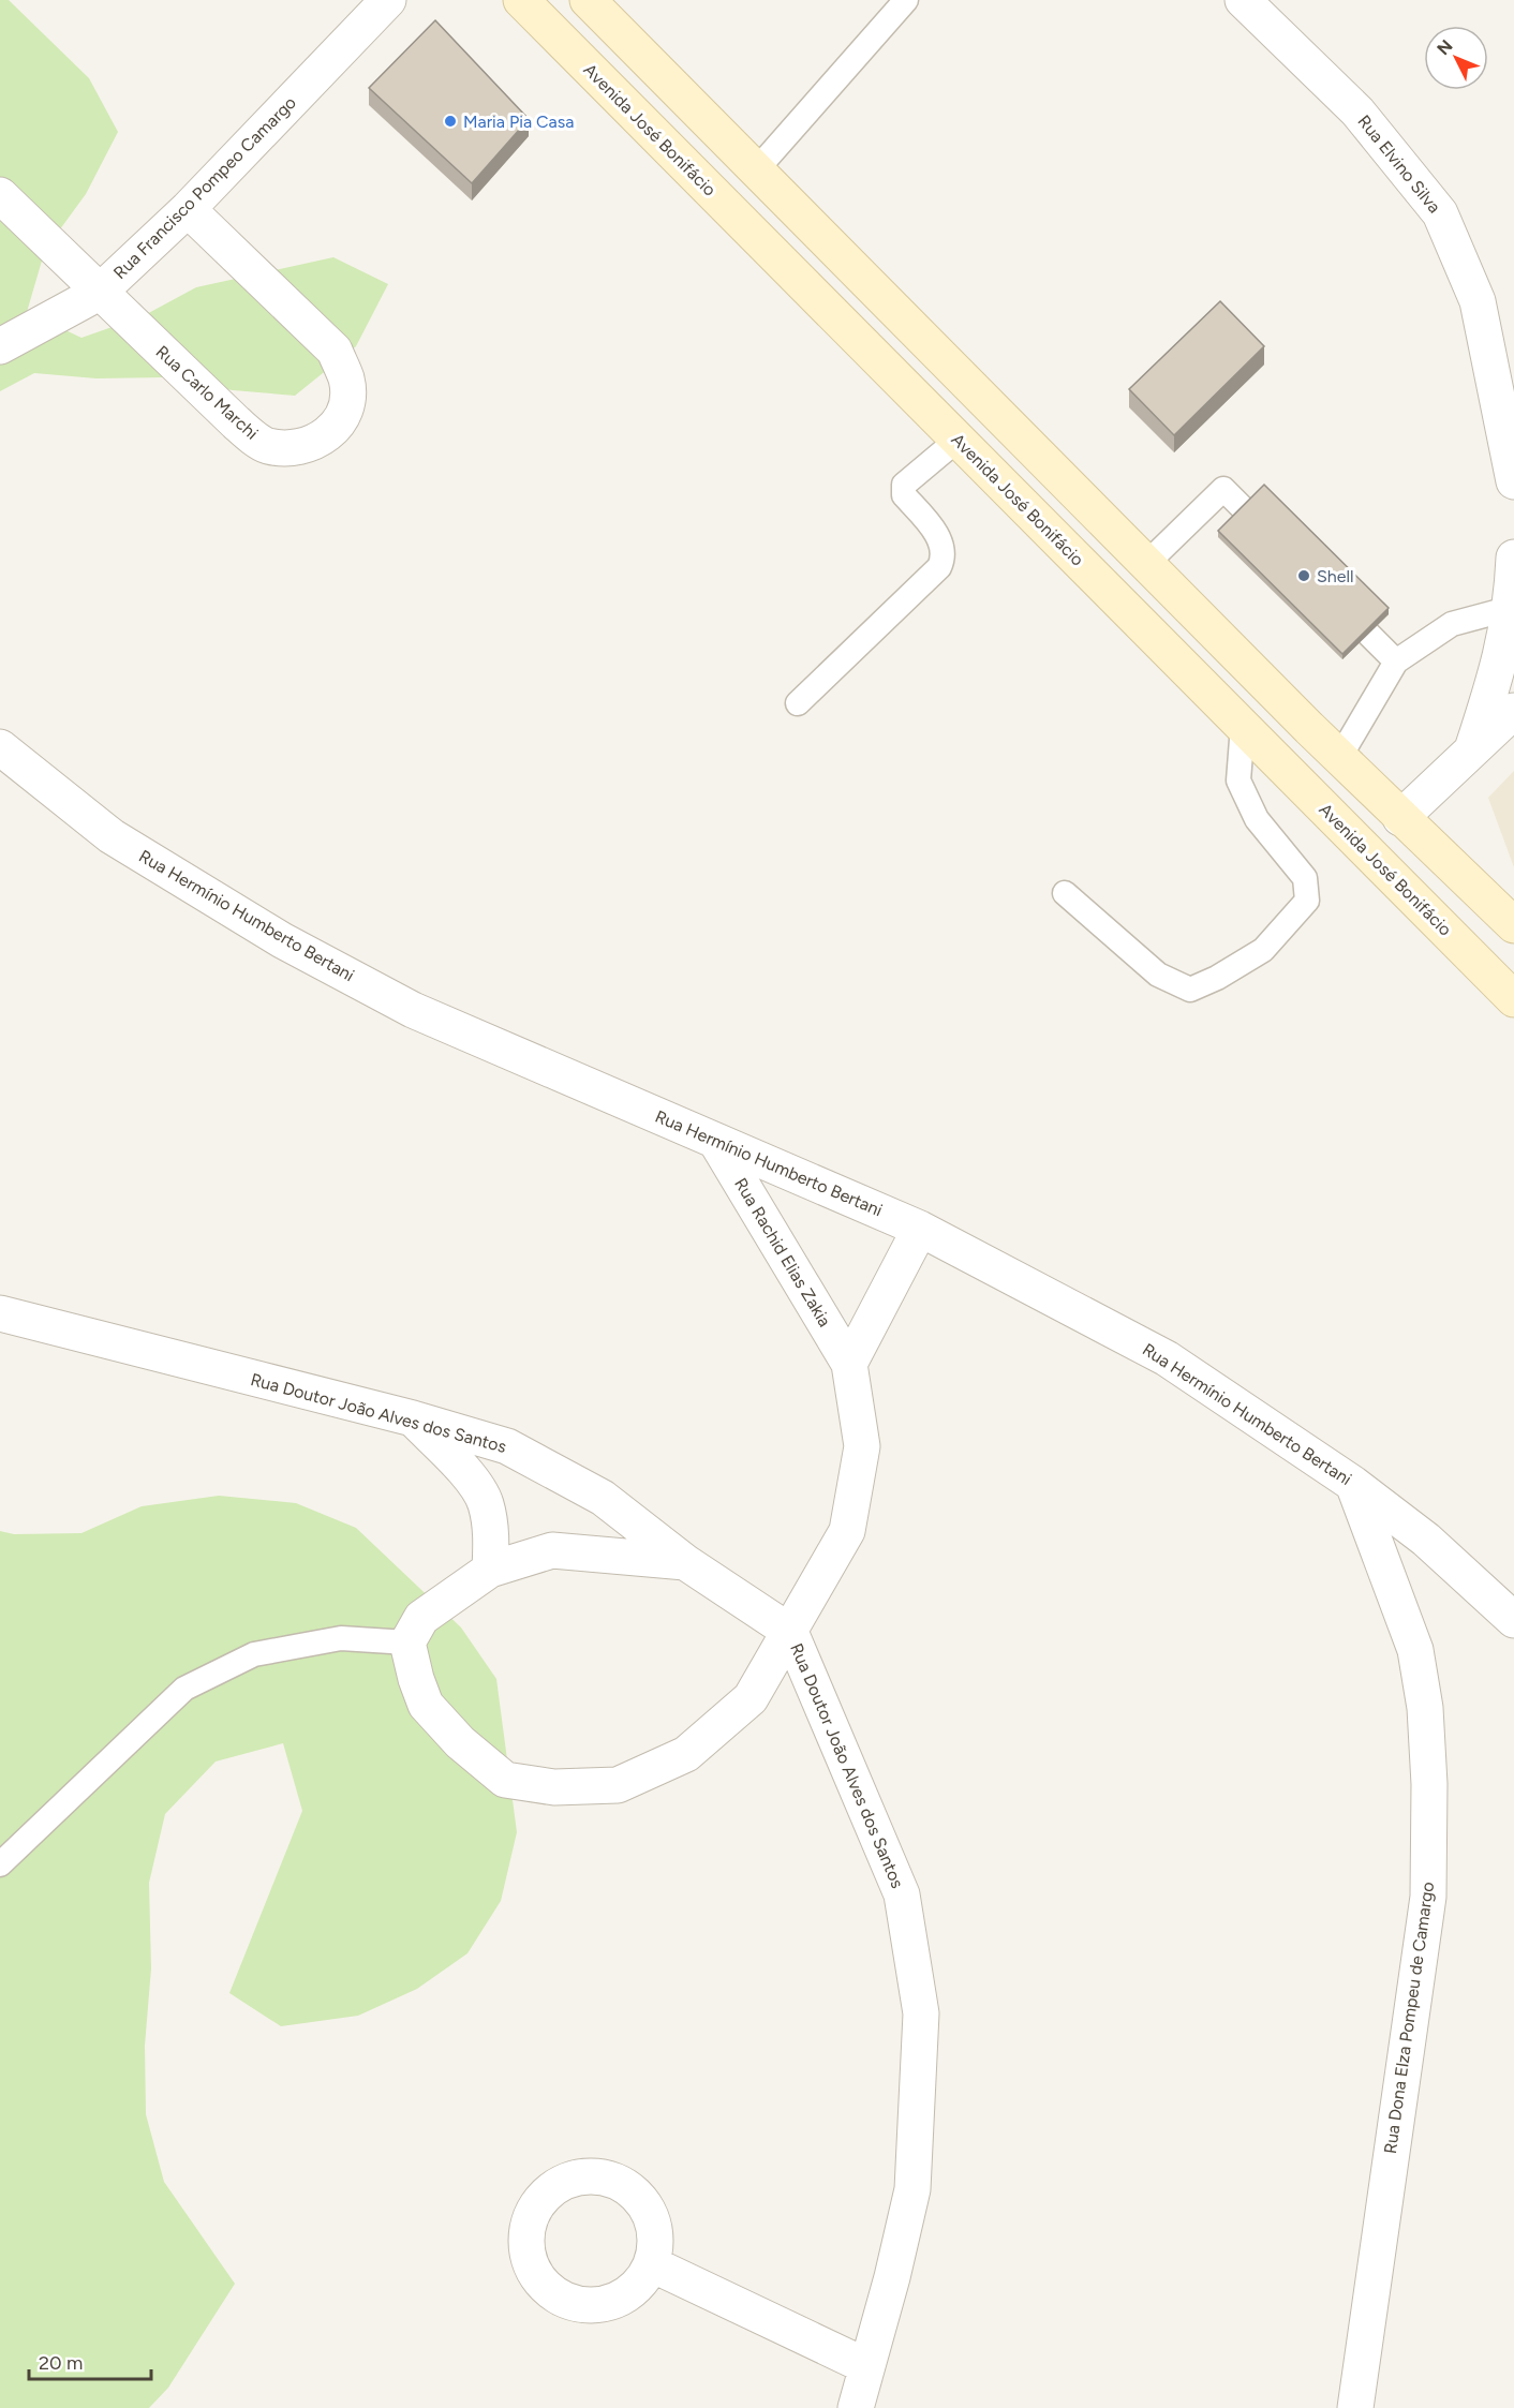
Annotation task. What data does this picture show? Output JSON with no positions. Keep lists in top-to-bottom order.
{
  "streets": {
    "main road": ["Avenida José Bonifácio"],
    "street": [
      "Rua Elvino Silva",
      "Rua Francisco Pompeo Camargo",
      "Rua Carlo Marchi",
      "Rua Hermínio Humberto Bertani",
      "Rua Rachid Elias Zakia",
      "Rua Doutor João Alves dos Santos",
      "Rua Dona Elza Pompeu de Camargo"
    ]
  },
  "crossings": [
    ["Rua Francisco Pompeo Camargo", "Rua Carlo Marchi"],
    ["Rua Hermínio Humberto Bertani", "Rua Rachid Elias Zakia"],
    ["Rua Hermínio Humberto Bertani", "Rua Dona Elza Pompeu de Camargo"],
    ["Rua Rachid Elias Zakia", "Rua Doutor João Alves dos Santos"]
  ],
  "places": ["Maria Pia Casa", "Shell"],
  "scale_bar": "20 m",
  "north": "top left"
}
